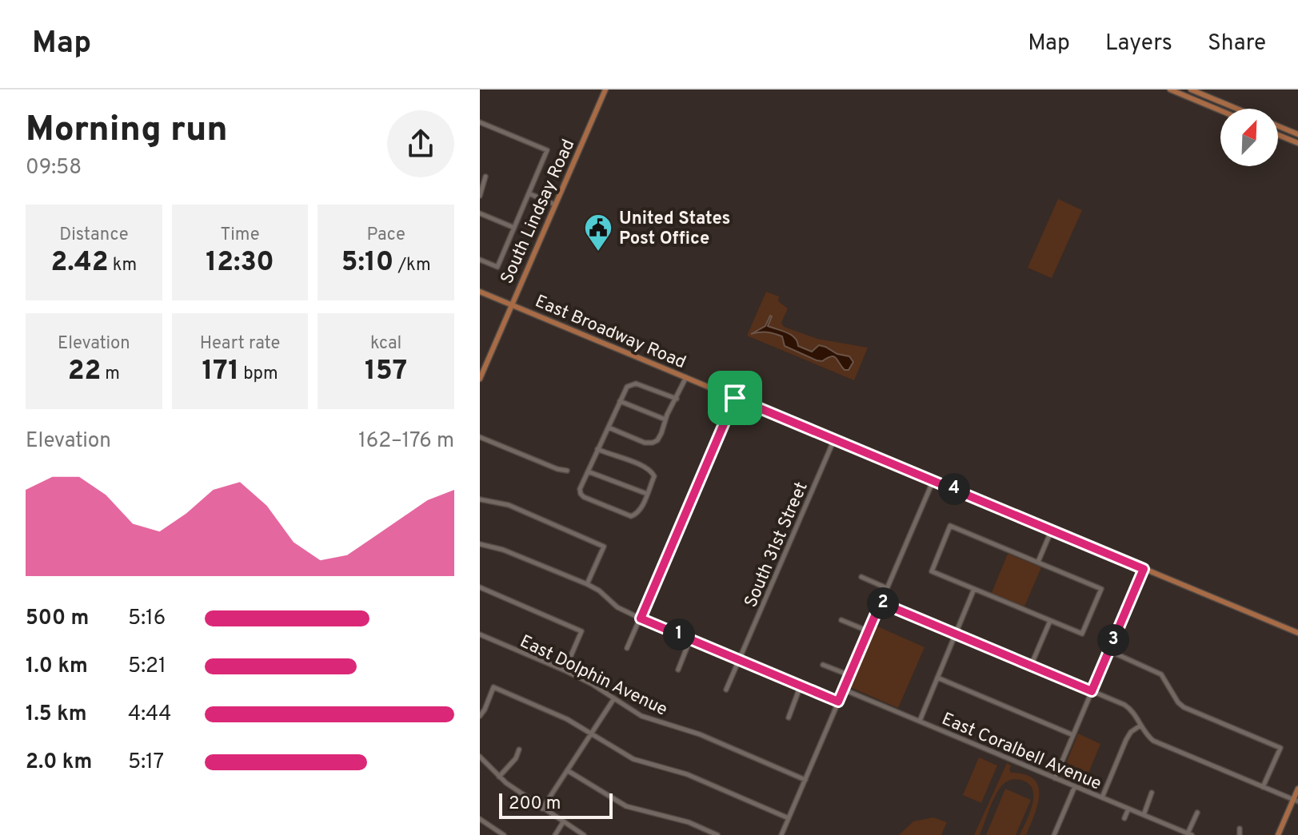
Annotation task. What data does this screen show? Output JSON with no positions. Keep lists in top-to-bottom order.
{
  "streets": {
    "main road": ["South Lindsay Road", "East Broadway Road"],
    "street": ["South 31st Street", "East Dolphin Avenue", "East Coralbell Avenue"]
  },
  "crossings": [
    ["South Lindsay Road", "East Broadway Road"],
    ["East Broadway Road", "South 31st Street"]
  ],
  "places": {
    "public building": ["United States Post Office"]
  },
  "scale_bar": "200 m",
  "north": "top right",
  "page": {
    "header": "Map",
    "nav": ["Map", "Layers", "Share"],
    "heading": ["Morning run", "09:58"],
    "stats": [
      ["Distance", "2.42 km"],
      ["Time", "12:30"],
      ["Pace", "5:10 /km"],
      ["Elevation", "22 m"],
      ["Heart rate", "171 bpm"],
      ["kcal", "157"]
    ],
    "chart": ["Elevation", "162–176 m"],
    "pins": [
      "4",
      "2",
      "1",
      "3"
    ],
    "list": [
      {
        "name": "500 m",
        "note": "5:16"
      },
      {
        "name": "1.0 km",
        "note": "5:21"
      },
      {
        "name": "1.5 km",
        "note": "4:44"
      },
      {
        "name": "2.0 km",
        "note": "5:17"
      }
    ],
    "scale": "200 m"
  }
}
